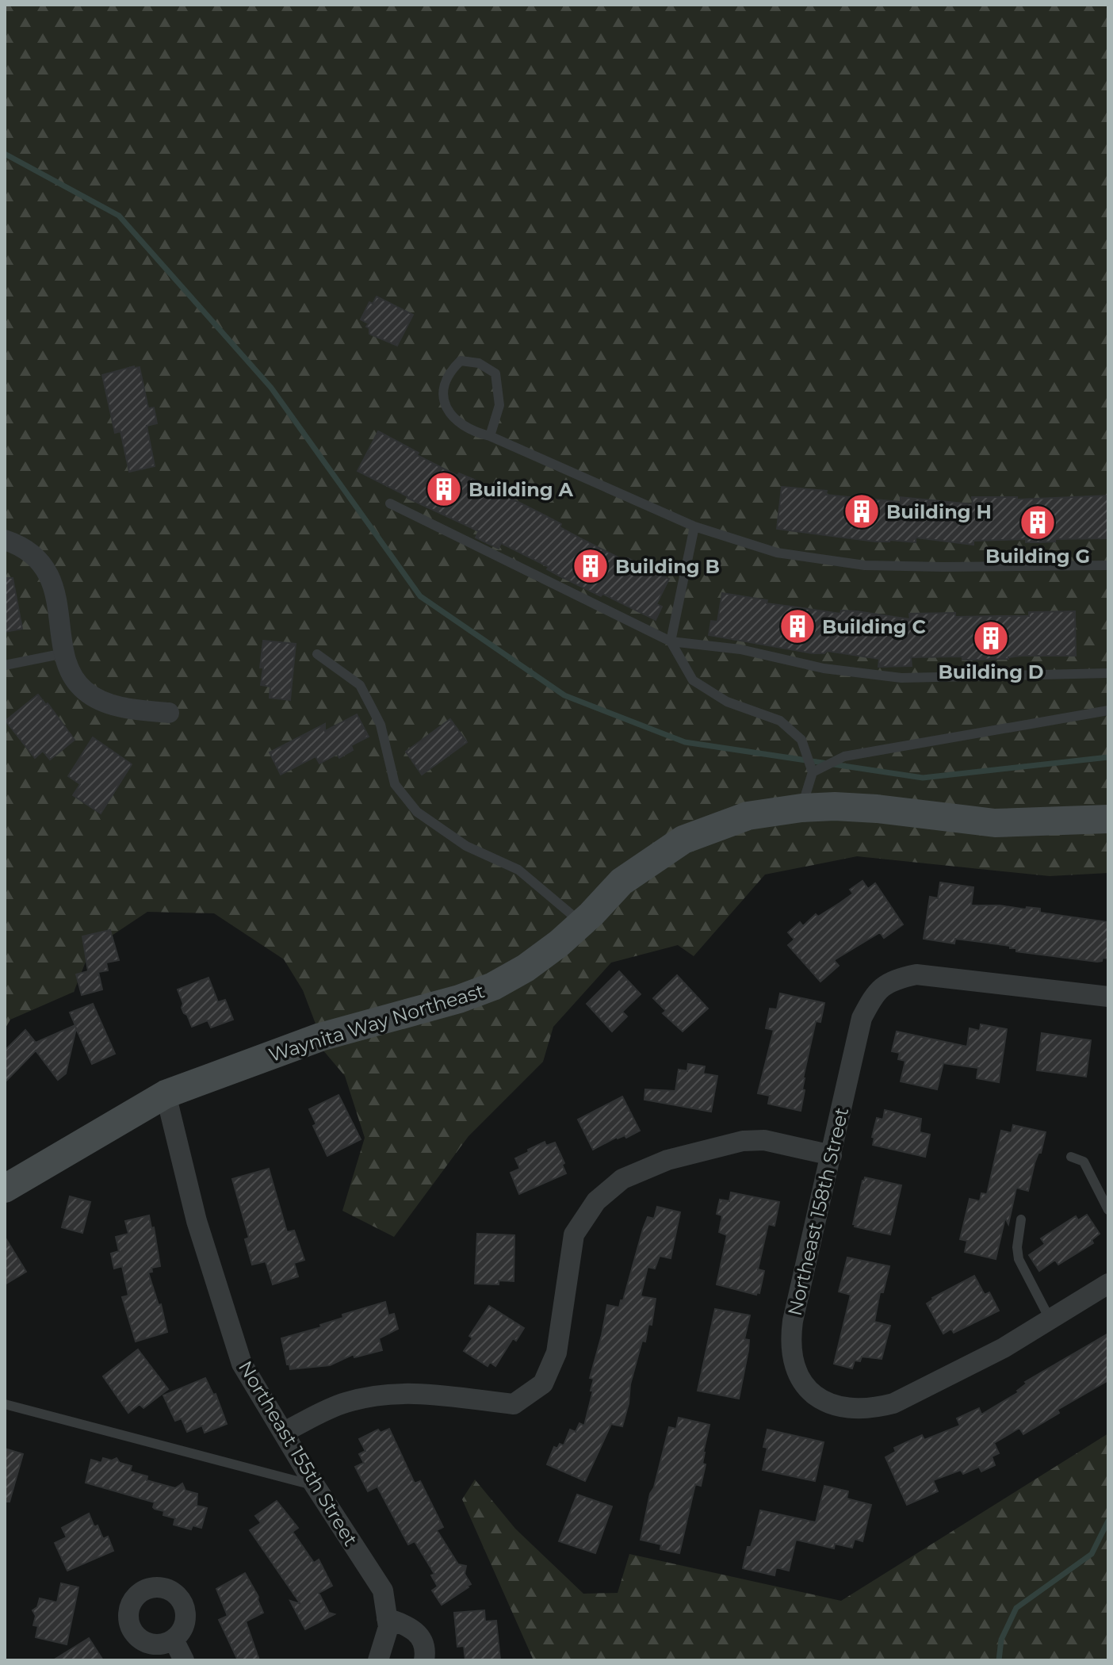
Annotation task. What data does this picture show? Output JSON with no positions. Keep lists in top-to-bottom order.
{
  "streets": {
    "main road": ["Waynita Way Northeast"],
    "street": ["Northeast 158th Street", "Northeast 155th Street"]
  },
  "crossings": [
    ["Waynita Way Northeast", "Northeast 155th Street"]
  ],
  "places": {
    "building": [
      "Building A",
      "Building H",
      "Building G",
      "Building B",
      "Building C",
      "Building D"
    ]
  }
}
